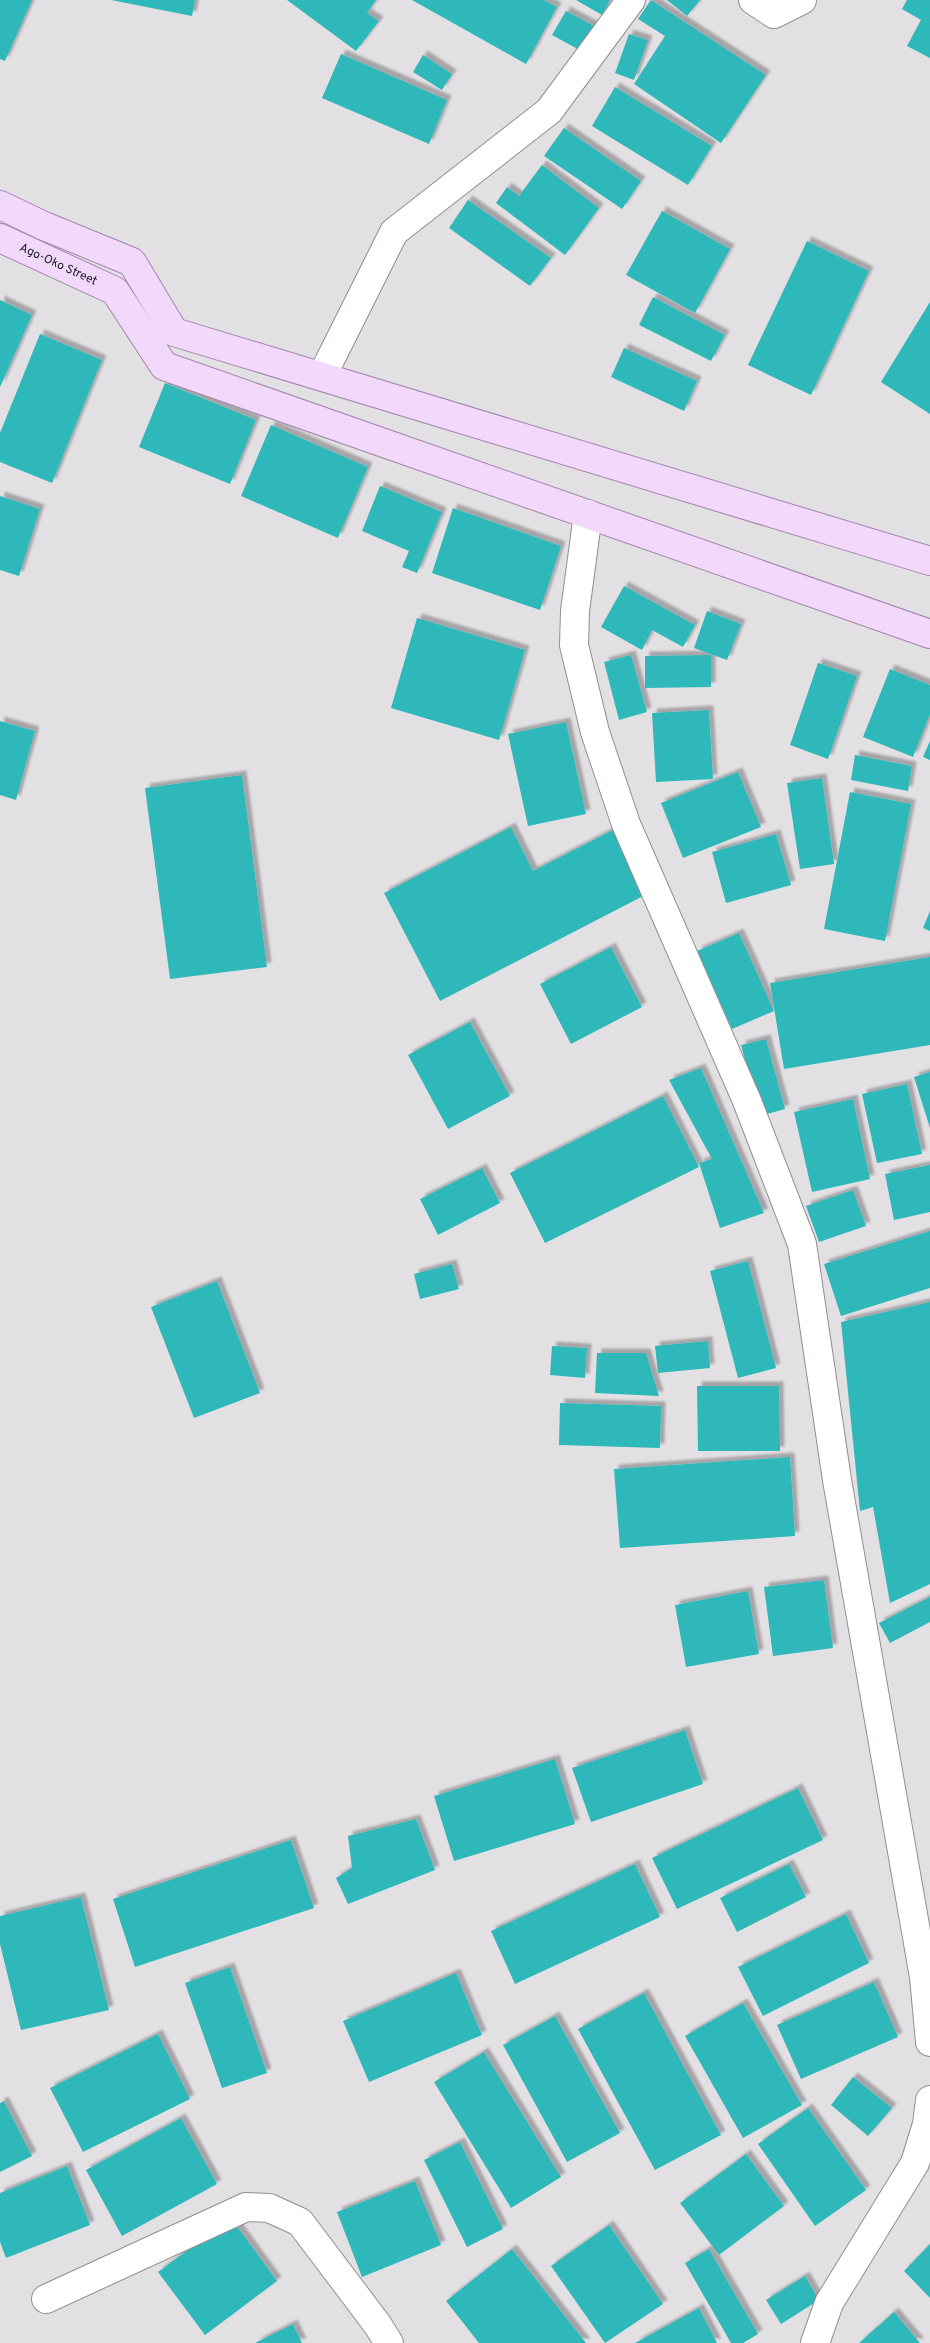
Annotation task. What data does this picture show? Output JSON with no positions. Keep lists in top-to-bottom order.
{
  "streets": {
    "main road": ["Ago-Oko Street"]
  }
}
